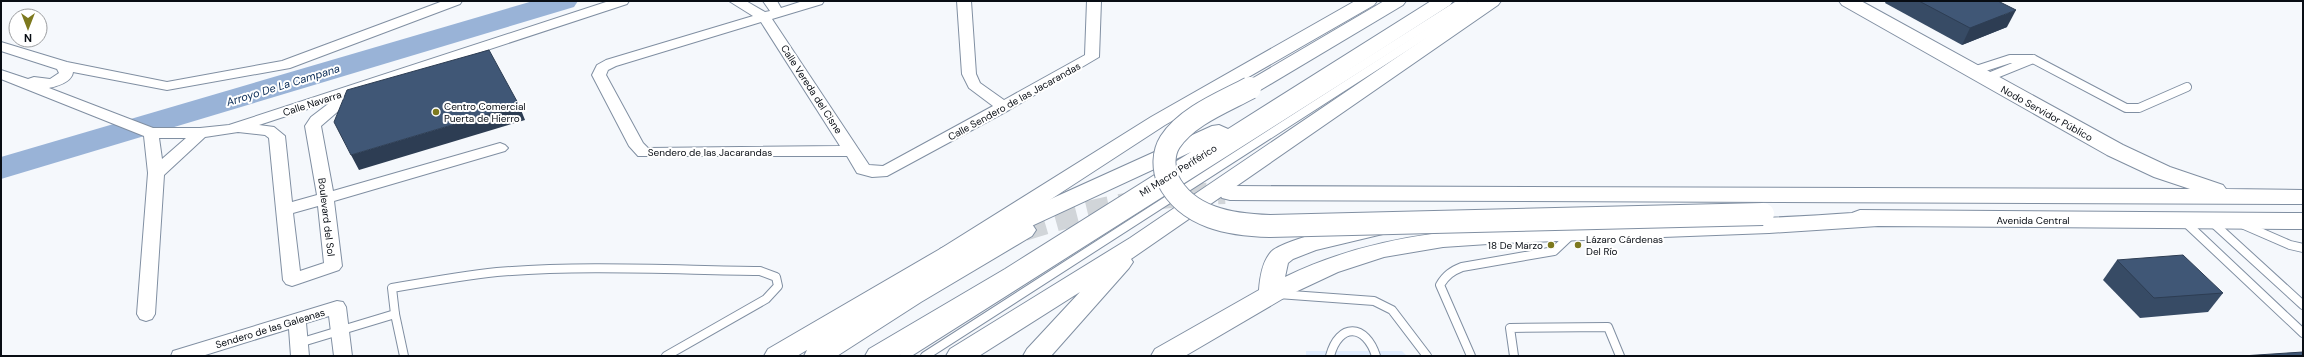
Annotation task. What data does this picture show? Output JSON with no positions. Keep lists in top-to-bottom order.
{
  "streets": {
    "main road": ["Nodo Servidor Público", "Avenida Central"],
    "street": [
      "Calle Vereda del Cisne",
      "Calle Sendero de las Jacarandas",
      "Calle Navarra",
      "Sendero de las Jacarandas",
      "Boulevard del Sol",
      "Sendero de las Galeanas"
    ],
    "lane": ["Mi Macro Periférico"]
  },
  "crossings": [
    ["Calle Vereda del Cisne", "Calle Sendero de las Jacarandas"],
    ["Calle Vereda del Cisne", "Sendero de las Jacarandas"],
    ["Calle Navarra", "Boulevard del Sol"]
  ],
  "water": ["Arroyo De La Campana"],
  "places": ["Centro Comercial Puerta de Hierro", "18 De Marzo", "Lázaro Cárdenas Del Río"],
  "north": "bottom"
}
